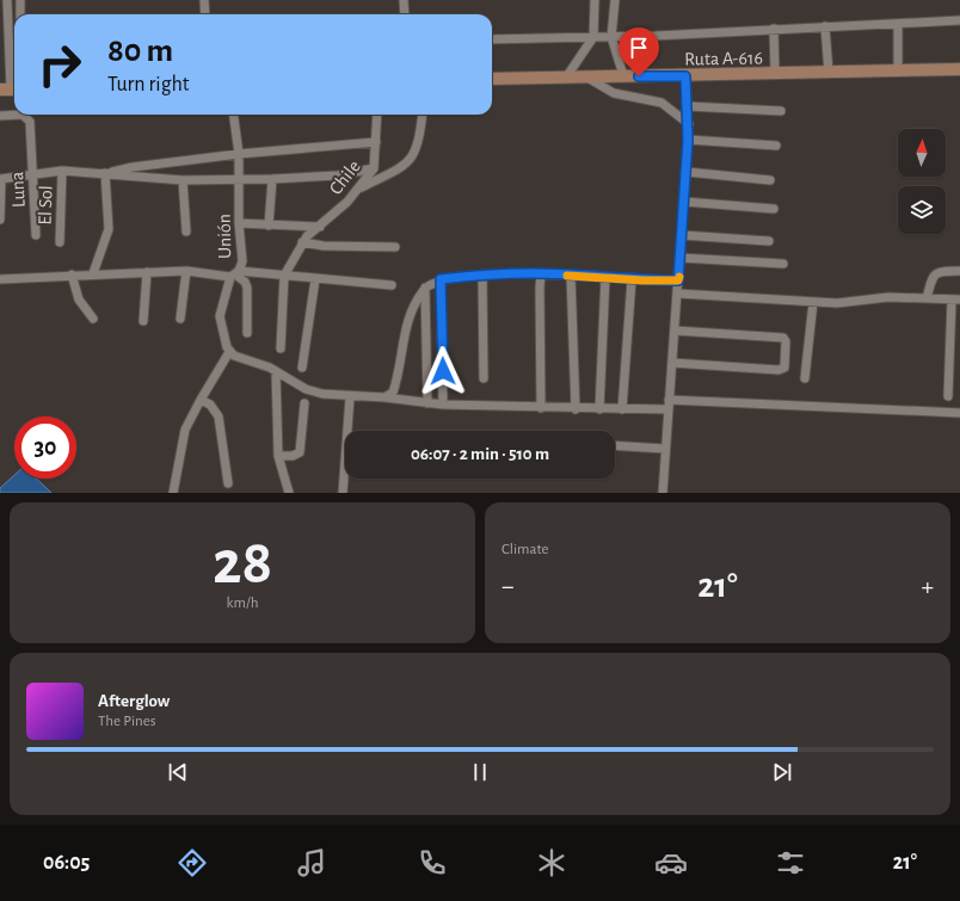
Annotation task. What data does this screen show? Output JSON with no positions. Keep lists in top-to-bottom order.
{
  "streets": {
    "main road": ["Ruta A-616"],
    "street": [
      "Chile",
      "Luna",
      "El Sol",
      "Unión"
    ]
  },
  "north": "top",
  "page": {
    "turn": ["80 m", "Turn right"],
    "limit": "30",
    "trip": "06:07 · 2 min · 510 m",
    "tile": [
      ["28", "km/h"],
      "Climate"
    ],
    "heat": ["−", "21°", "+"],
    "song": ["Afterglow", "The Pines"],
    "tabs": ["06:05", "21°"]
  }
}
